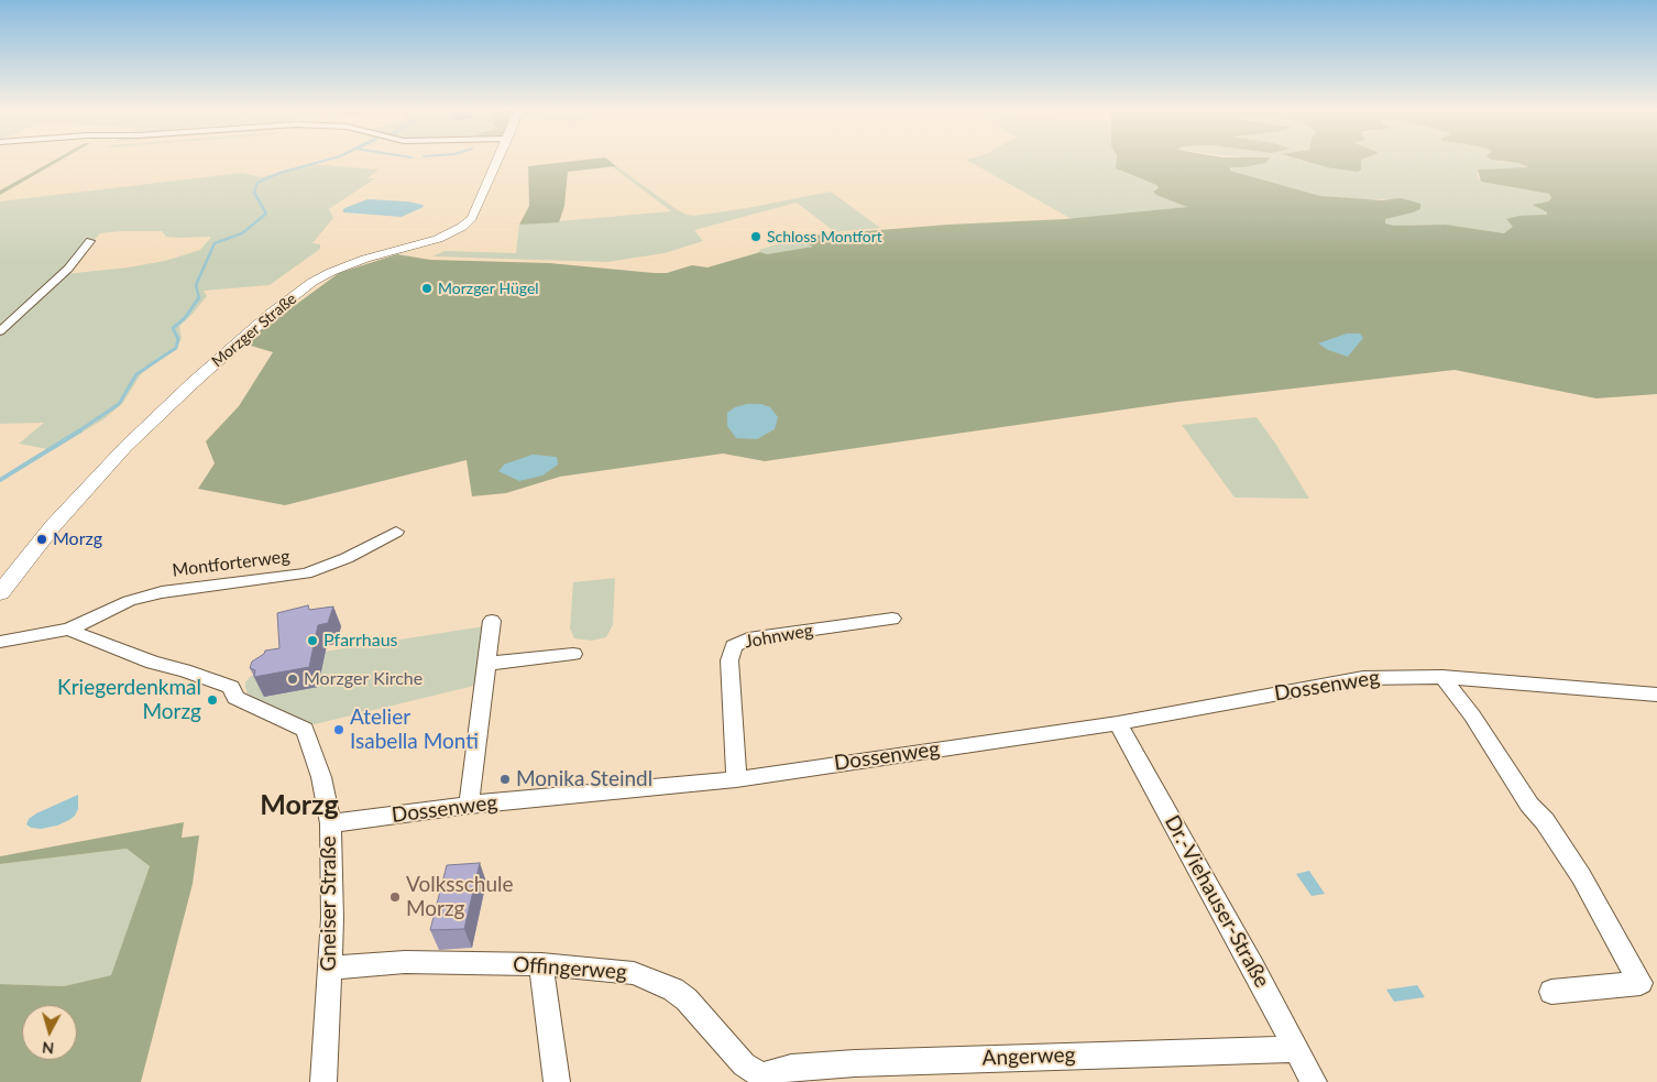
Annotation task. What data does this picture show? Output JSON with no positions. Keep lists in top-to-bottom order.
{
  "streets": {
    "street": [
      "Morzger Straße",
      "Montforterweg",
      "Johnweg",
      "Dossenweg",
      "Dr.-Viehauser-Straße",
      "Gneiser Straße",
      "Offingerweg",
      "Angerweg"
    ]
  },
  "crossings": [
    ["Montforterweg", "Gneiser Straße"],
    ["Johnweg", "Dossenweg"],
    ["Dossenweg", "Dr.-Viehauser-Straße"],
    ["Dossenweg", "Gneiser Straße"],
    ["Dr.-Viehauser-Straße", "Angerweg"],
    ["Gneiser Straße", "Offingerweg"],
    ["Offingerweg", "Angerweg"]
  ],
  "districts": ["Morzg"],
  "places": [
    "Schloss Montfort",
    "Morzger Hügel",
    "Morzg",
    "Pfarrhaus",
    "Morzger Kirche",
    "Kriegerdenkmal Morzg",
    "Atelier Isabella Monti",
    "Monika Steindl",
    "Volksschule Morzg"
  ],
  "north": "bottom"
}
